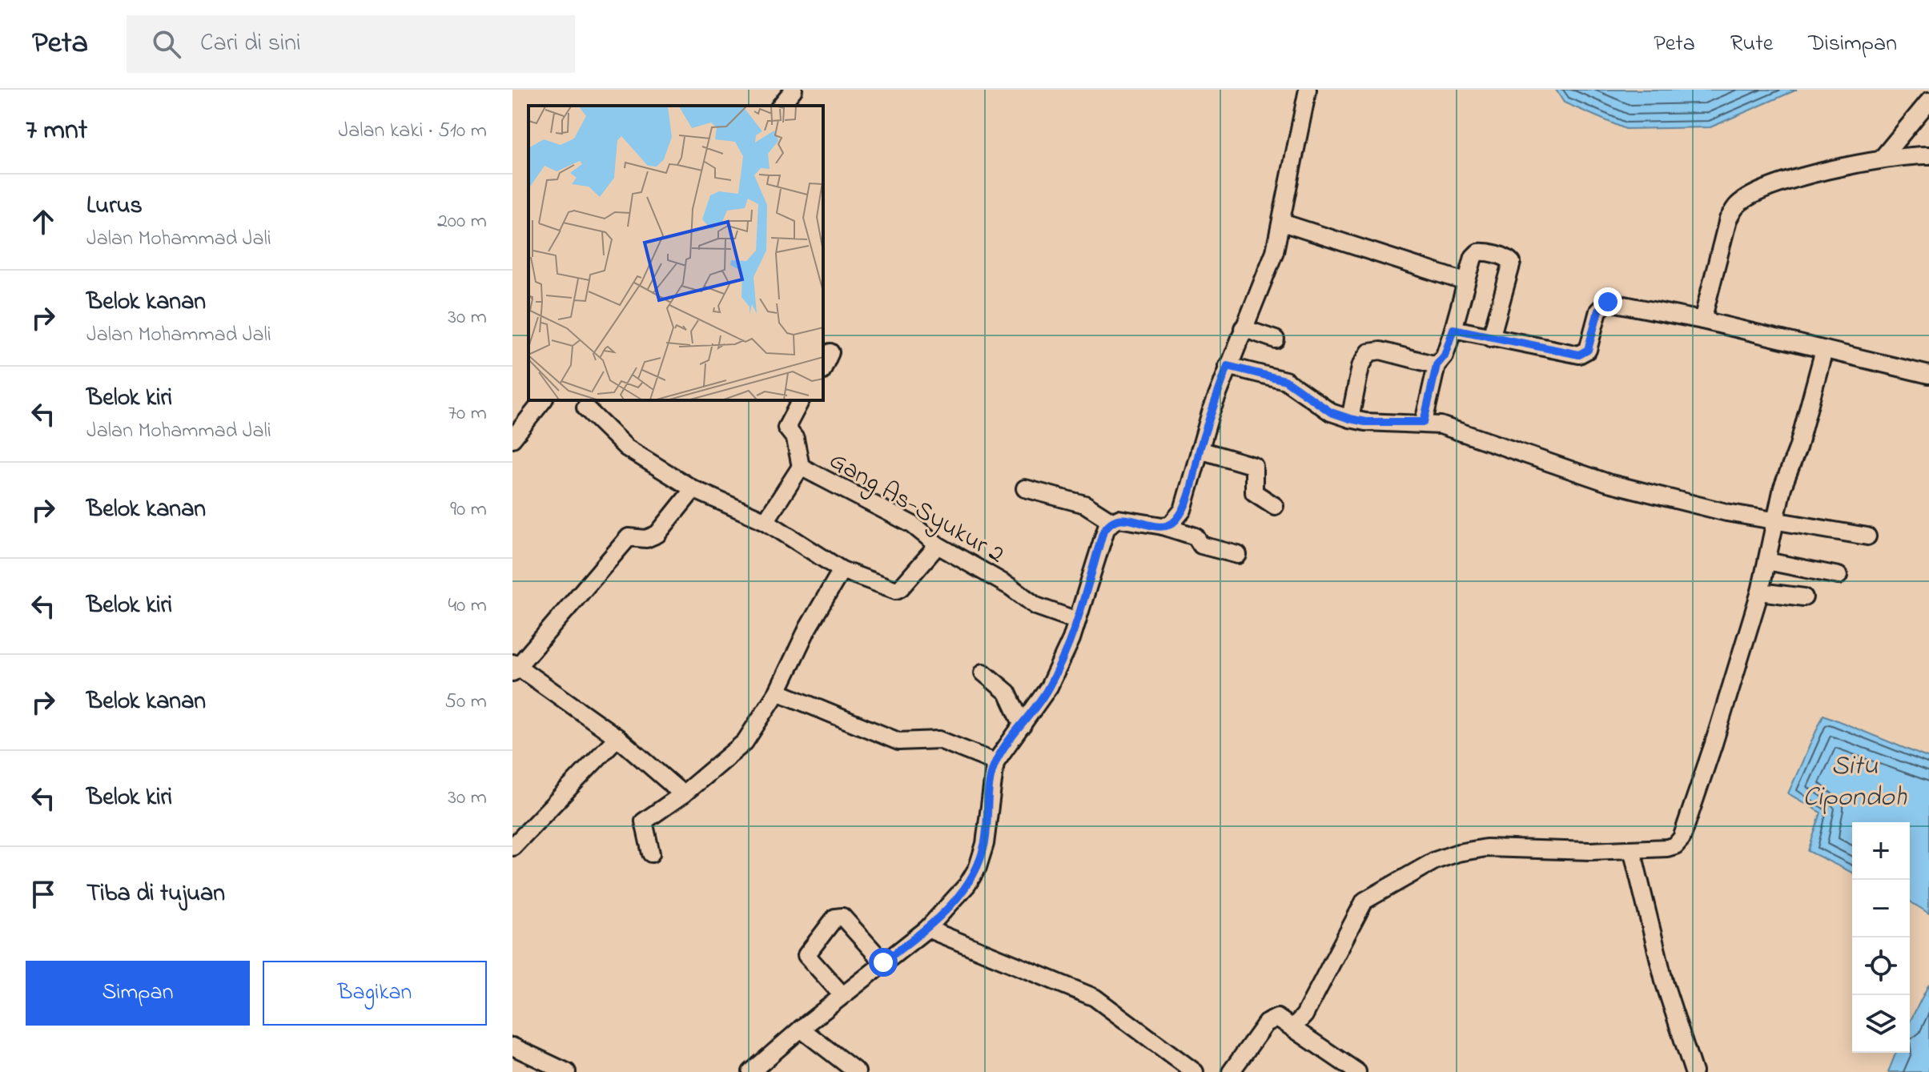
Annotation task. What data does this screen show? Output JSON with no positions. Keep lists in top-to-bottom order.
{
  "streets": {
    "street": ["Gang As-Syukur 2"]
  },
  "water": ["Situ Cipondoh"],
  "page": {
    "header": "Peta",
    "search": "Cari di sini",
    "nav": ["Peta", "Rute", "Disimpan"],
    "heading": ["7 mnt", "Jalan kaki · 510 m"],
    "list": [
      ["Lurus", "Jalan Mohammad Jali", "200 m"],
      ["Belok kanan", "Jalan Mohammad Jali", "30 m"],
      ["Belok kiri", "Jalan Mohammad Jali", "70 m"],
      ["Belok kanan", "90 m"],
      ["Belok kiri", "40 m"],
      ["Belok kanan", "50 m"],
      ["Belok kiri", "30 m"],
      "Tiba di tujuan"
    ],
    "map_buttons": ["+", "−"],
    "buttons": ["Simpan", "Bagikan"]
  }
}
